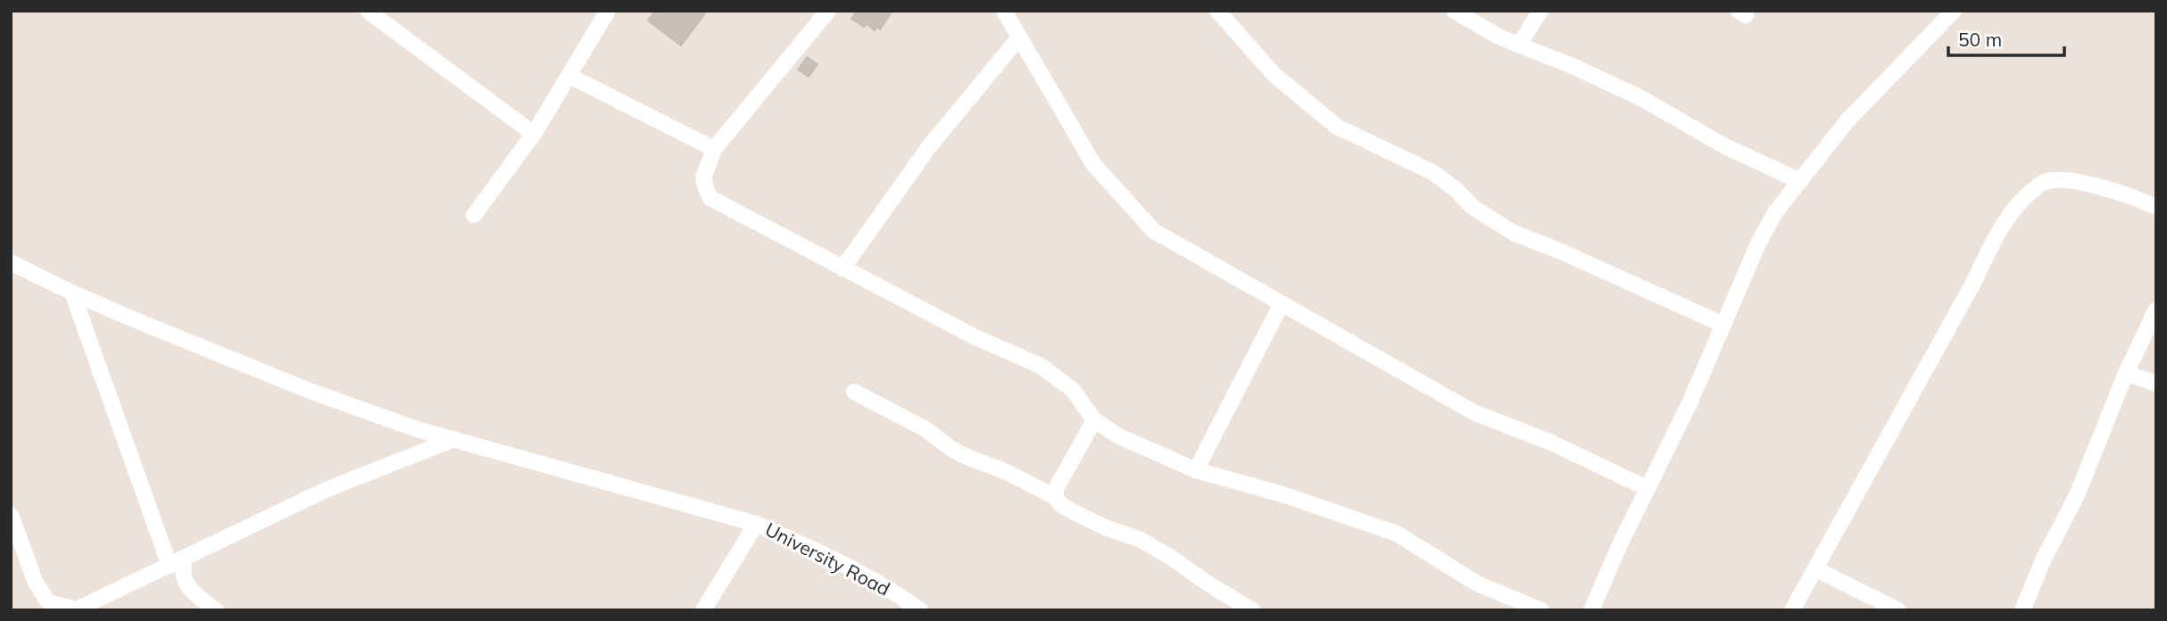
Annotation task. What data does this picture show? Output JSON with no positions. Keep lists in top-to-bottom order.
{
  "streets": {
    "street": ["University Road"]
  },
  "scale_bar": "50 m"
}
